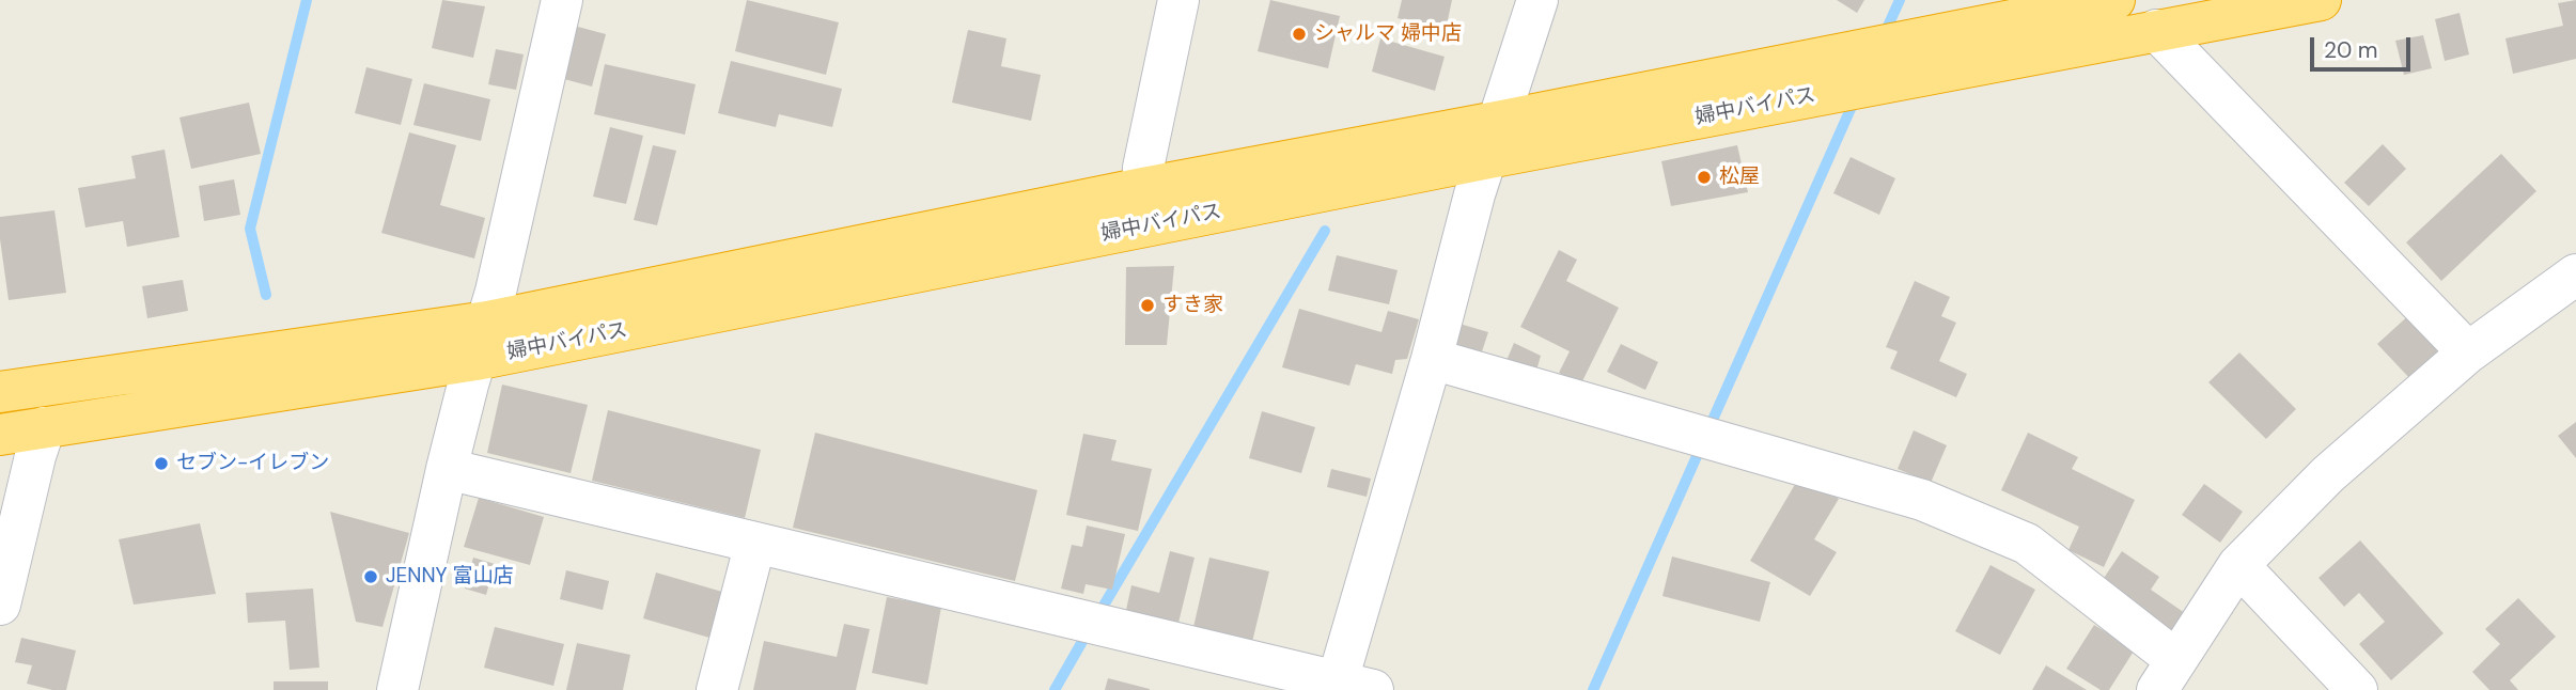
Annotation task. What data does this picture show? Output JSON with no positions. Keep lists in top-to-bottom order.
{
  "streets": {
    "highway": ["婦中バイパス"]
  },
  "places": [
    "シャルマ 婦中店",
    "松屋",
    "すき家",
    "セブン-イレブン",
    "JENNY 富山店"
  ],
  "scale_bar": "20 m"
}
